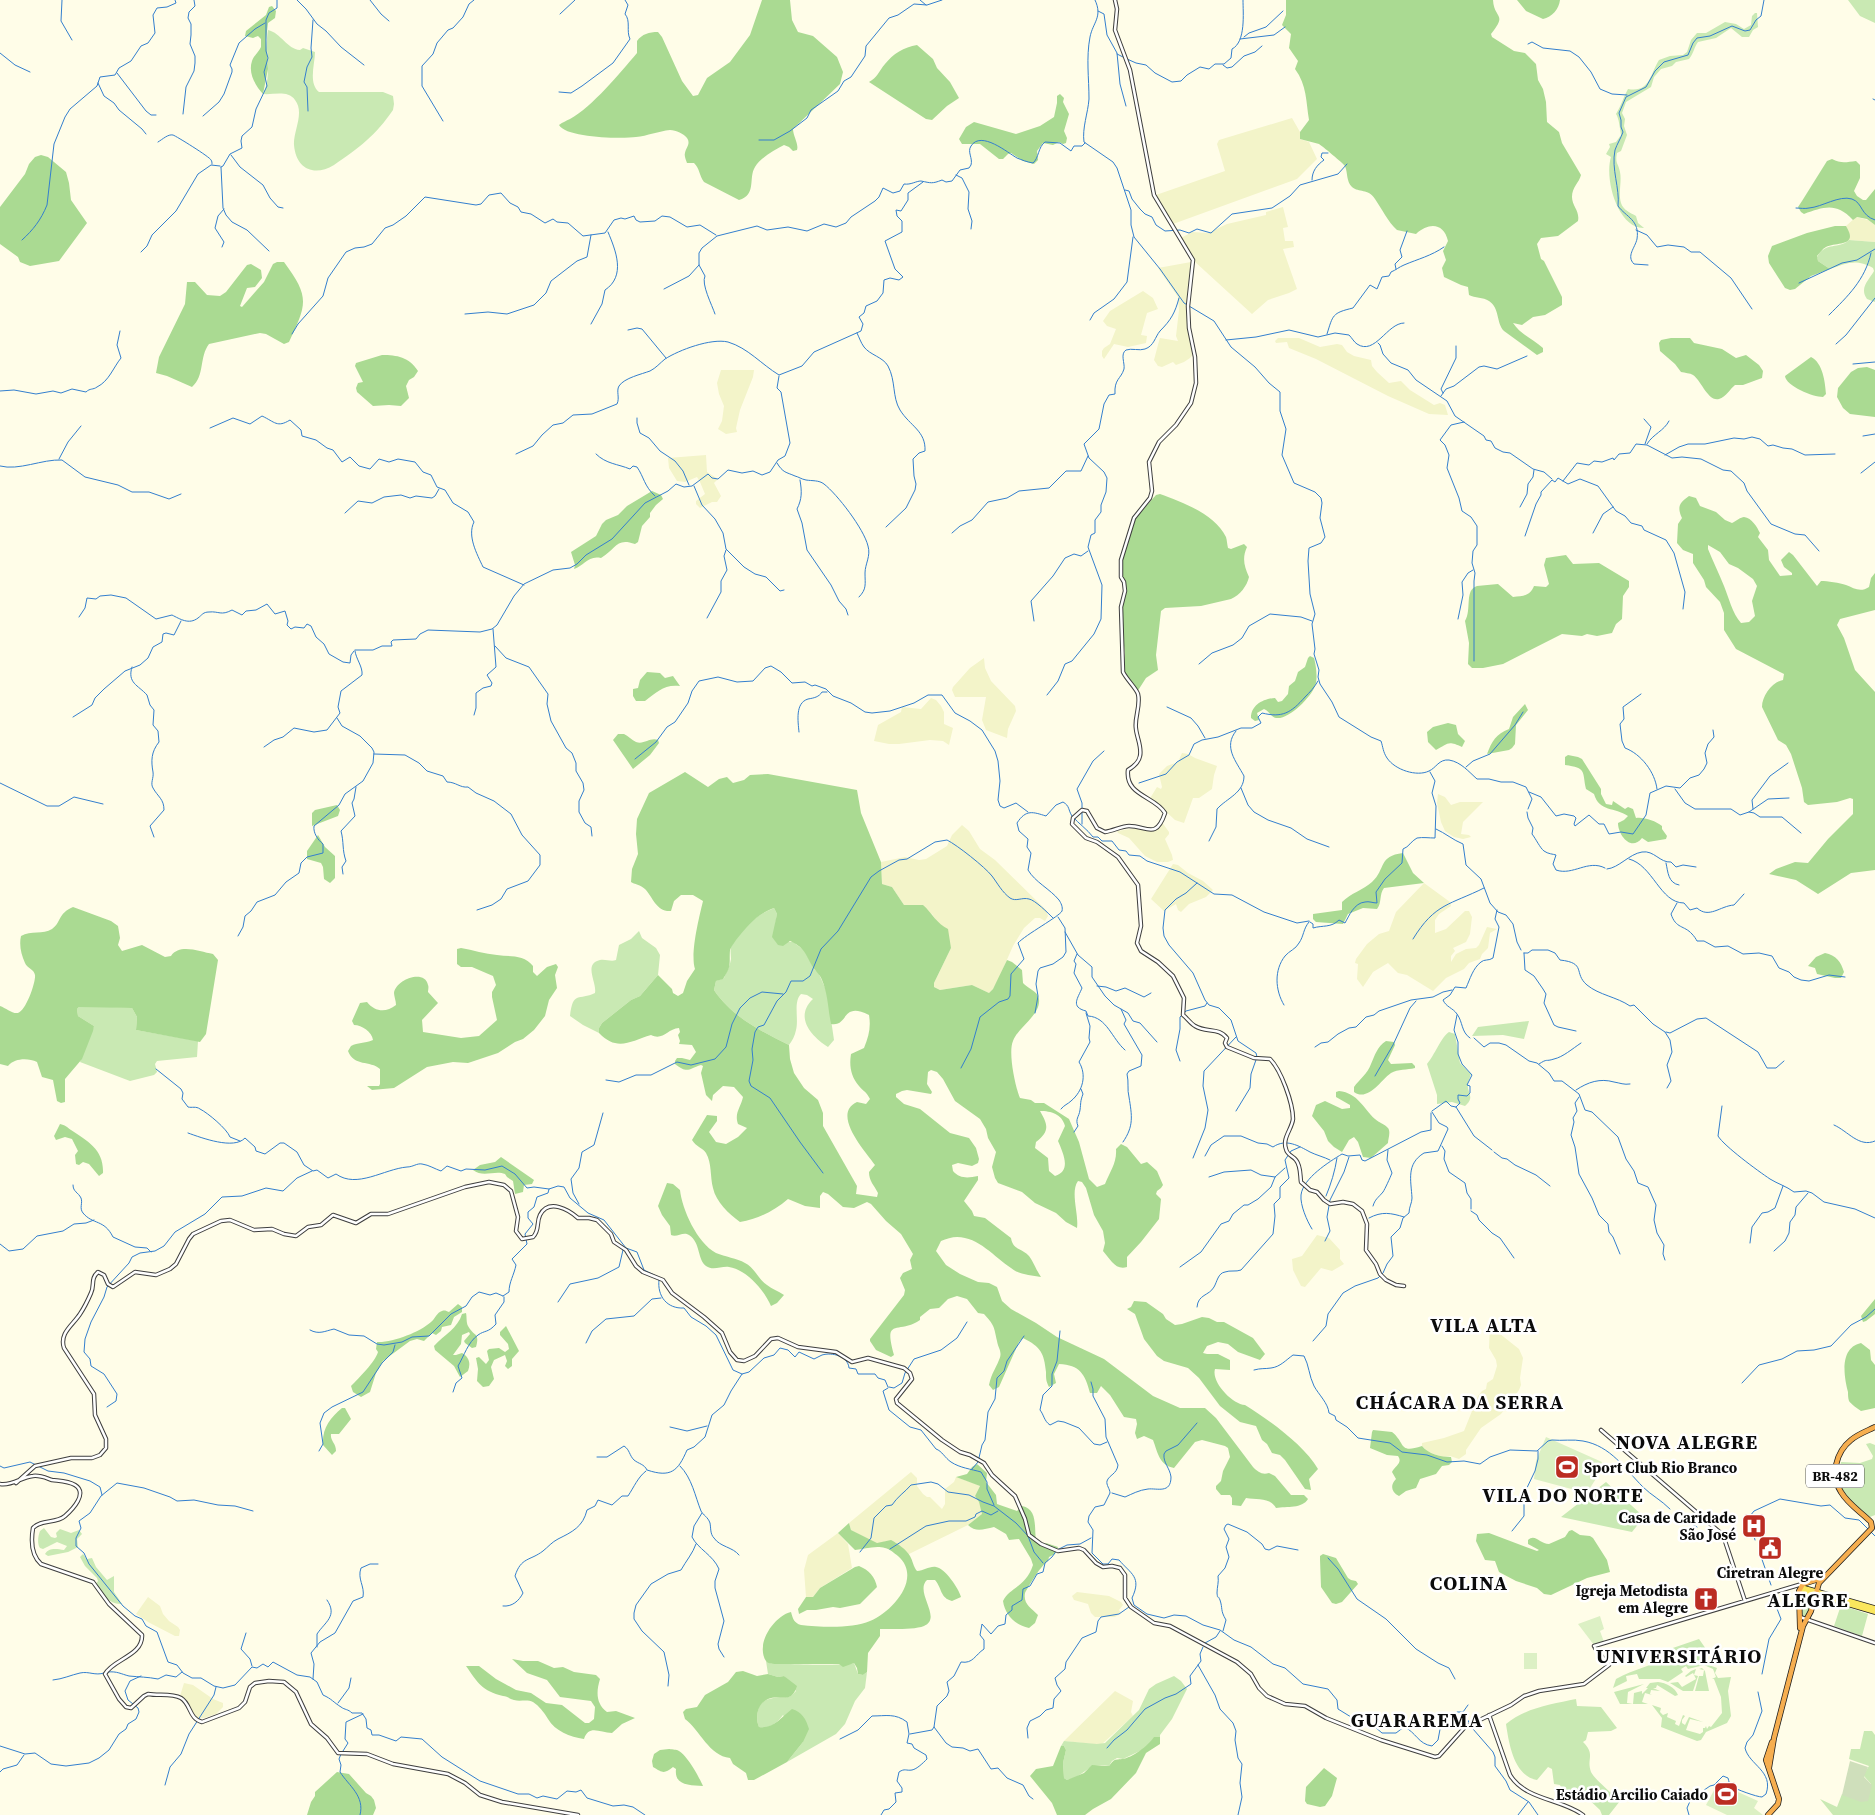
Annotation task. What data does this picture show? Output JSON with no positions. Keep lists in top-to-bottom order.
{
  "streets": {
    "highway": ["BR-482"]
  },
  "districts": [
    "VILA ALTA",
    "CHÁCARA DA SERRA",
    "NOVA ALEGRE",
    "VILA DO NORTE",
    "COLINA",
    "ALEGRE",
    "UNIVERSITÁRIO",
    "GUARAREMA"
  ],
  "places": {
    "sports": ["Sport Club Rio Branco", "Estádio Arcilio Caiado"],
    "hospital": ["Casa de Caridade São José"],
    "public building": ["Ciretran Alegre"],
    "church": ["Igreja Metodista em Alegre"]
  }
}
